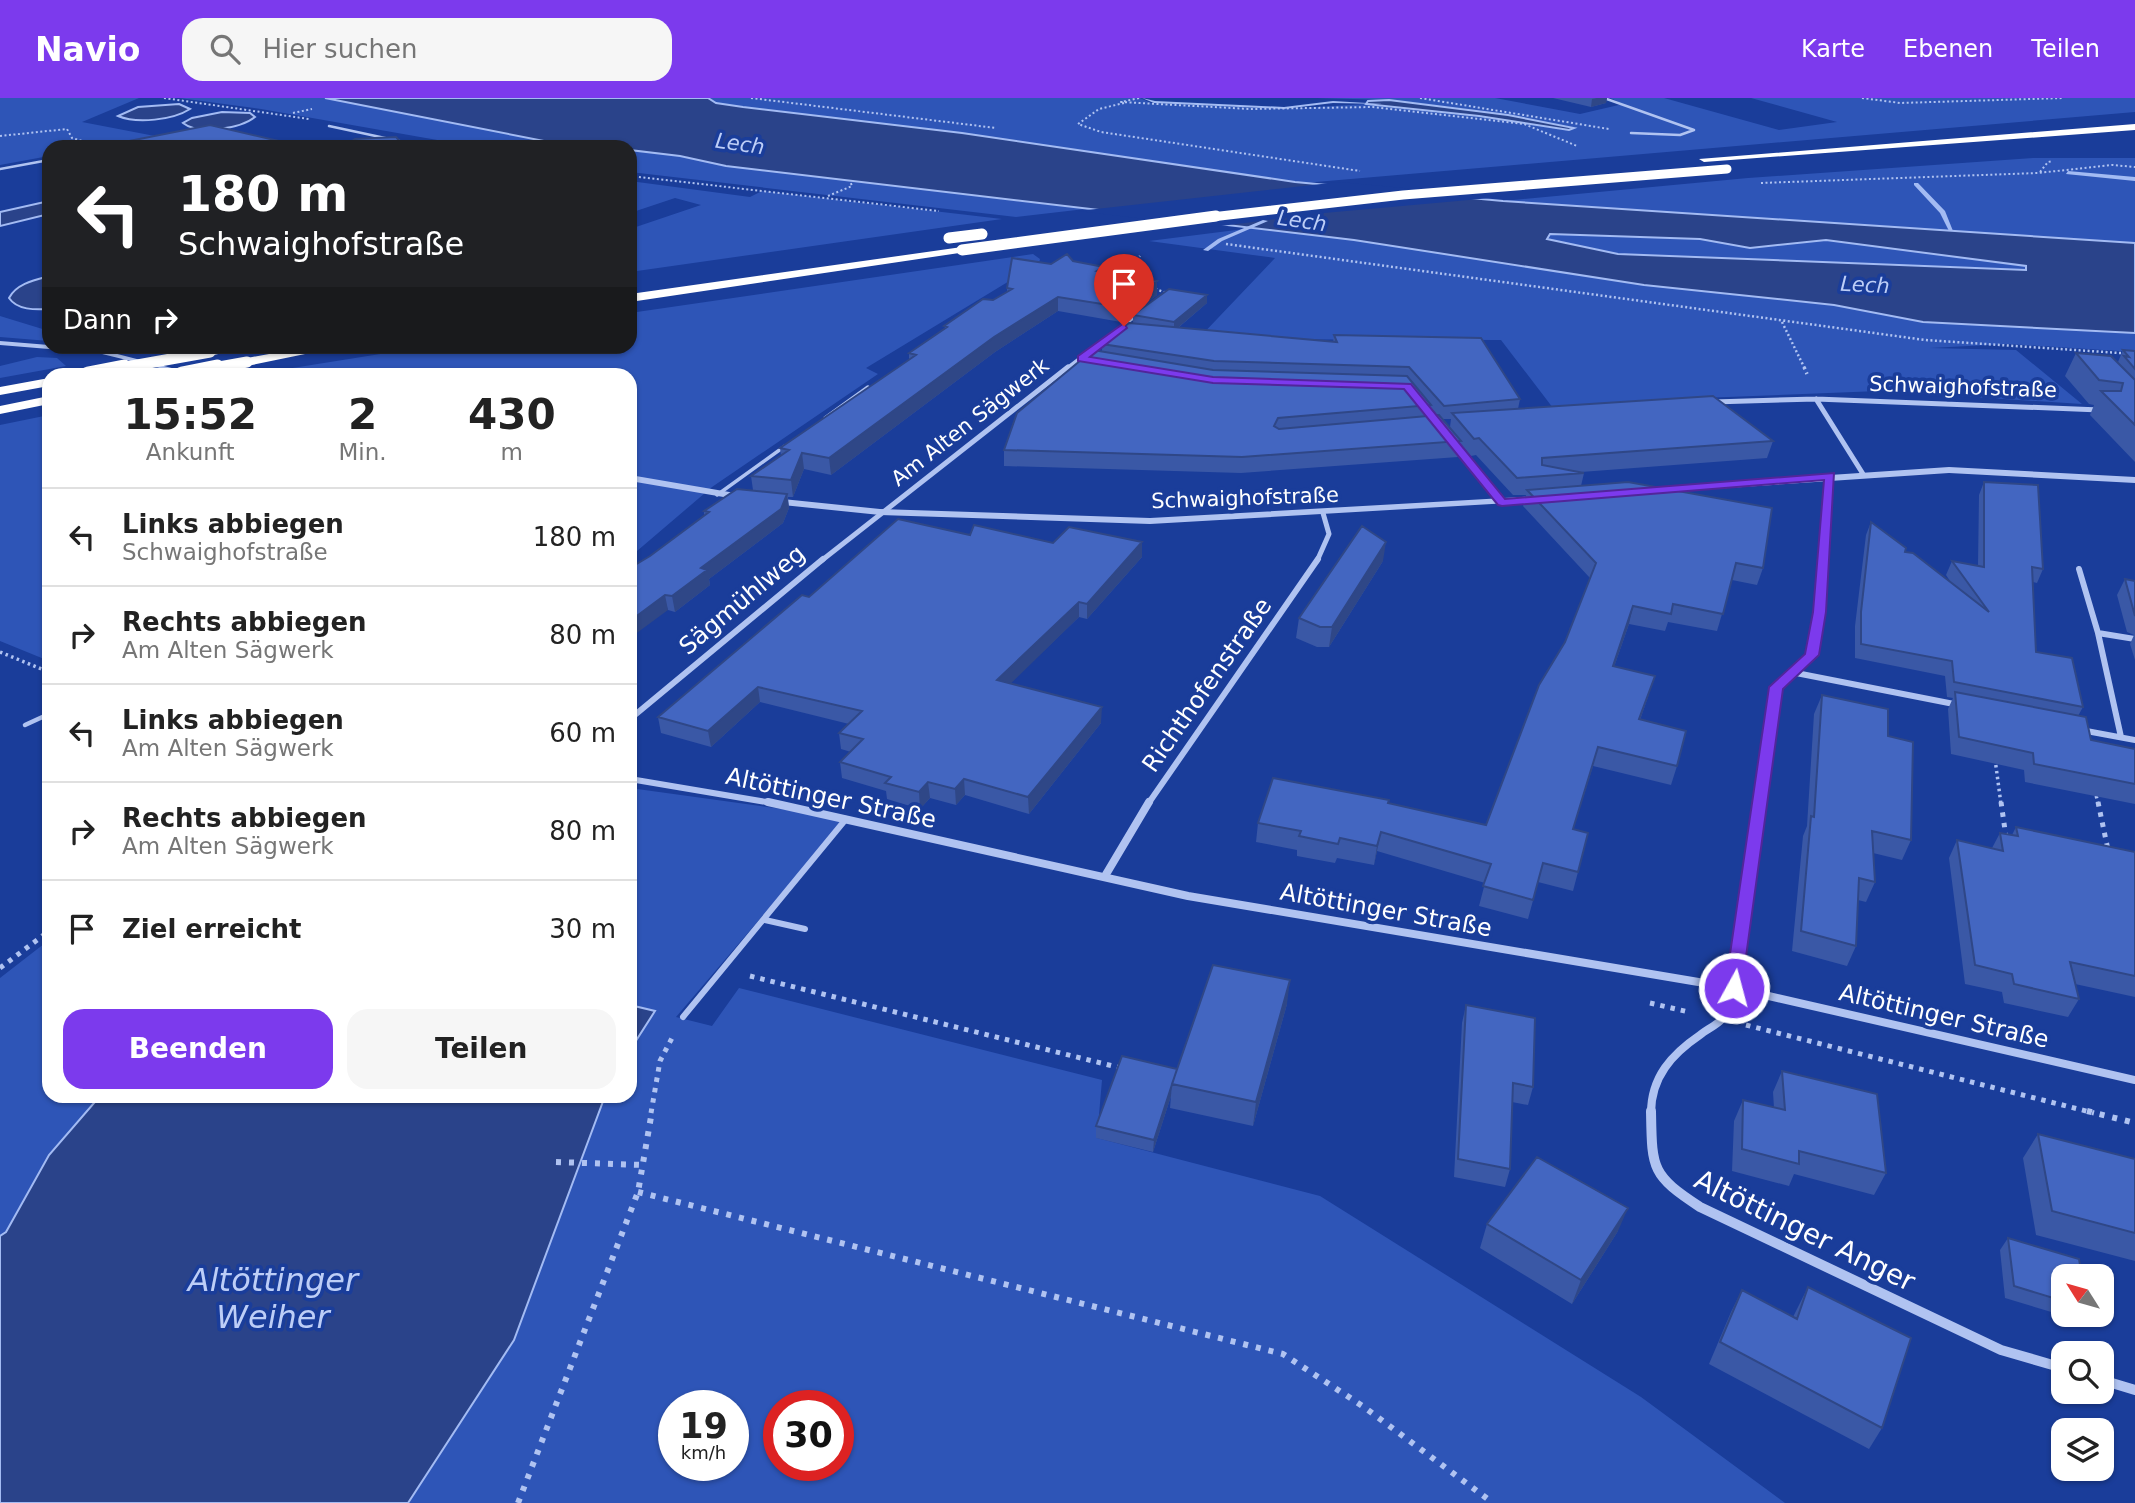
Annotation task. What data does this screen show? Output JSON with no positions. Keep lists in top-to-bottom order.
{
  "streets": {
    "street": [
      "Schwaighofstraße",
      "Am Alten Sägwerk",
      "Sägmühlweg",
      "Richthofenstraße",
      "Altöttinger Straße",
      "Altöttinger Anger"
    ]
  },
  "crossings": [
    ["Schwaighofstraße", "Am Alten Sägwerk"],
    ["Schwaighofstraße", "Sägmühlweg"],
    ["Schwaighofstraße", "Richthofenstraße"],
    ["Am Alten Sägwerk", "Sägmühlweg"],
    ["Richthofenstraße", "Altöttinger Straße"]
  ],
  "water": ["Lech", "Altöttinger Weiher"],
  "north": "top left",
  "page": {
    "header": "Navio",
    "search": "Hier suchen",
    "nav": ["Karte", "Ebenen", "Teilen"],
    "turn": ["180 m", "Schwaighofstraße"],
    "then": "Dann",
    "eta": [
      "15:52",
      "Ankunft",
      "2",
      "Min.",
      "430",
      "m"
    ],
    "list": [
      {
        "name": "Links abbiegen",
        "note": "Schwaighofstraße",
        "value": "180 m"
      },
      {
        "name": "Rechts abbiegen",
        "note": "Am Alten Sägwerk",
        "value": "80 m"
      },
      {
        "name": "Links abbiegen",
        "note": "Am Alten Sägwerk",
        "value": "60 m"
      },
      {
        "name": "Rechts abbiegen",
        "note": "Am Alten Sägwerk",
        "value": "80 m"
      },
      {
        "name": "Ziel erreicht",
        "value": "30 m"
      }
    ],
    "buttons": ["Beenden", "Teilen"],
    "speed": "19 km/h",
    "limit": "30"
  }
}
